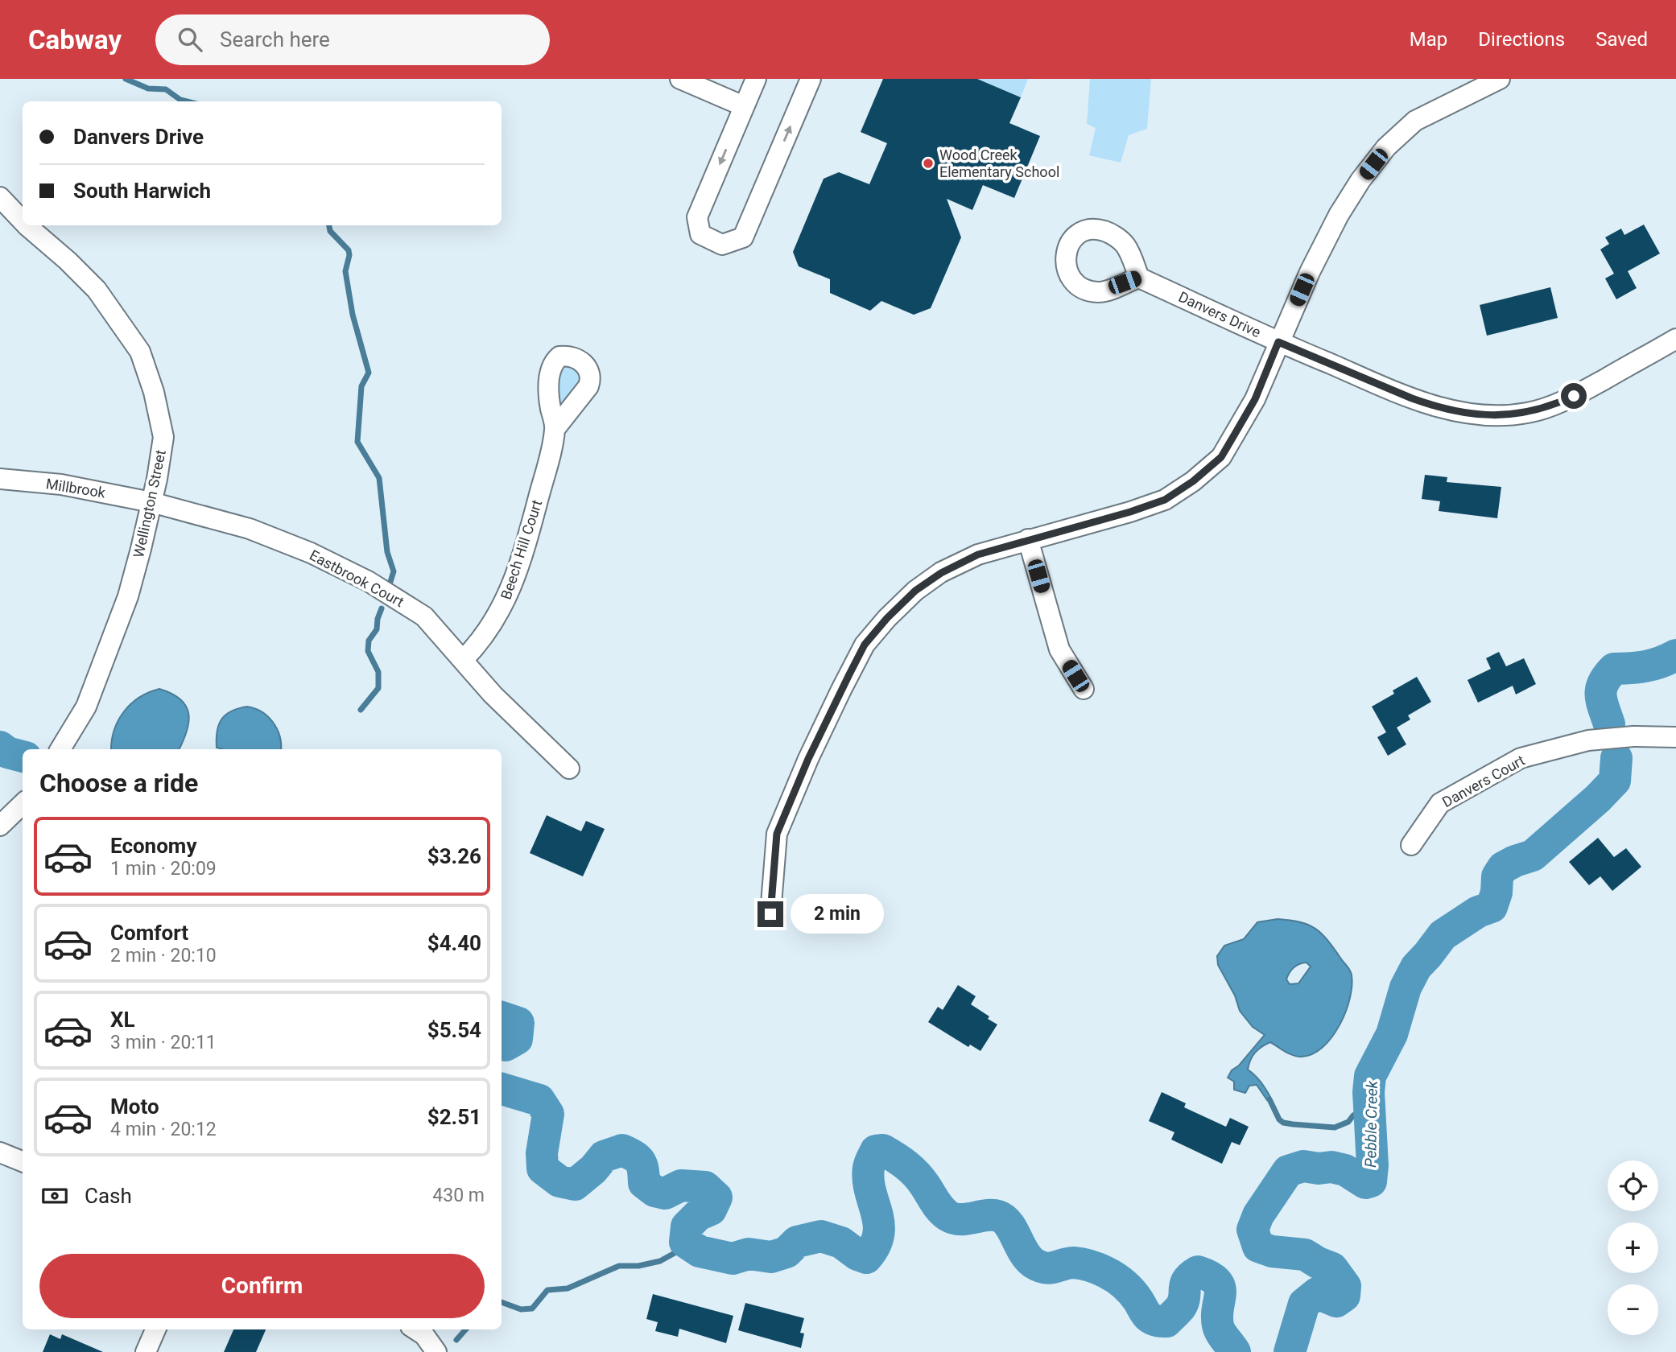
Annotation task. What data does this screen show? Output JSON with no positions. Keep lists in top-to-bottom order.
{
  "streets": {
    "street": [
      "Danvers Drive",
      "Millbrook",
      "Wellington Street",
      "Beech Hill Court",
      "Eastbrook Court",
      "Danvers Court"
    ]
  },
  "crossings": [
    ["Millbrook", "Wellington Street"],
    ["Millbrook", "Eastbrook Court"],
    ["Wellington Street", "Eastbrook Court"],
    ["Beech Hill Court", "Eastbrook Court"]
  ],
  "water": ["Pebble Creek"],
  "places": ["Wood Creek Elementary School"],
  "page": {
    "header": "Cabway",
    "search": "Search here",
    "nav": ["Map", "Directions", "Saved"],
    "banner": ["Danvers Drive", "South Harwich"],
    "heading": "Choose a ride",
    "list": [
      {
        "name": "Economy",
        "note": "1 min · 20:09",
        "value": "$3.26"
      },
      {
        "name": "Comfort",
        "note": "2 min · 20:10",
        "value": "$4.40"
      },
      {
        "name": "XL",
        "note": "3 min · 20:11",
        "value": "$5.54"
      },
      {
        "name": "Moto",
        "note": "4 min · 20:12",
        "value": "$2.51"
      }
    ],
    "bubble": "2 min",
    "map_buttons": ["+", "−"],
    "pay": ["Cash", "430 m"],
    "buttons": "Confirm"
  }
}
